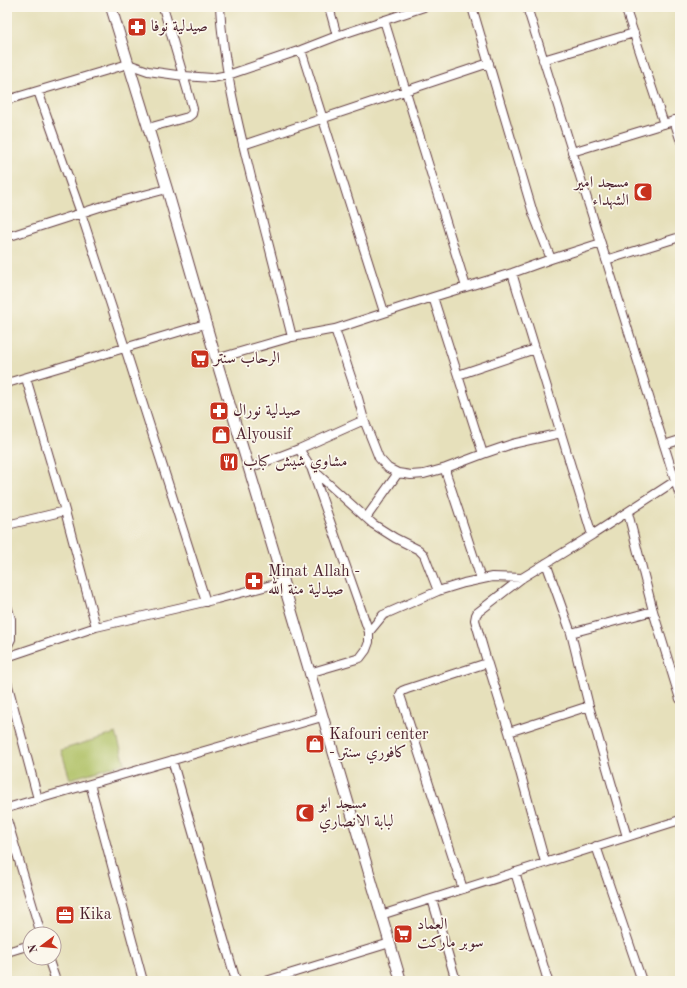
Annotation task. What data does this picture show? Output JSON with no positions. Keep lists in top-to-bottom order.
{
  "places": {
    "pharmacy": ["صيدلية نوفا", "صيدلية نورال", "Minat Allah - صيدلية منة الله"],
    "mosque": ["مسجد امير الشهداء", "مسجد ابو لبابة الانصاري"],
    "supermarket": ["الرحاب سنتر", "العماد سوبر ماركت"],
    "shop": ["Alyousif", "Kafouri center - كافوري سنتر"],
    "restaurant": ["مشاوي شيش كباب"],
    "office": ["Kika"]
  },
  "north": "left"
}
